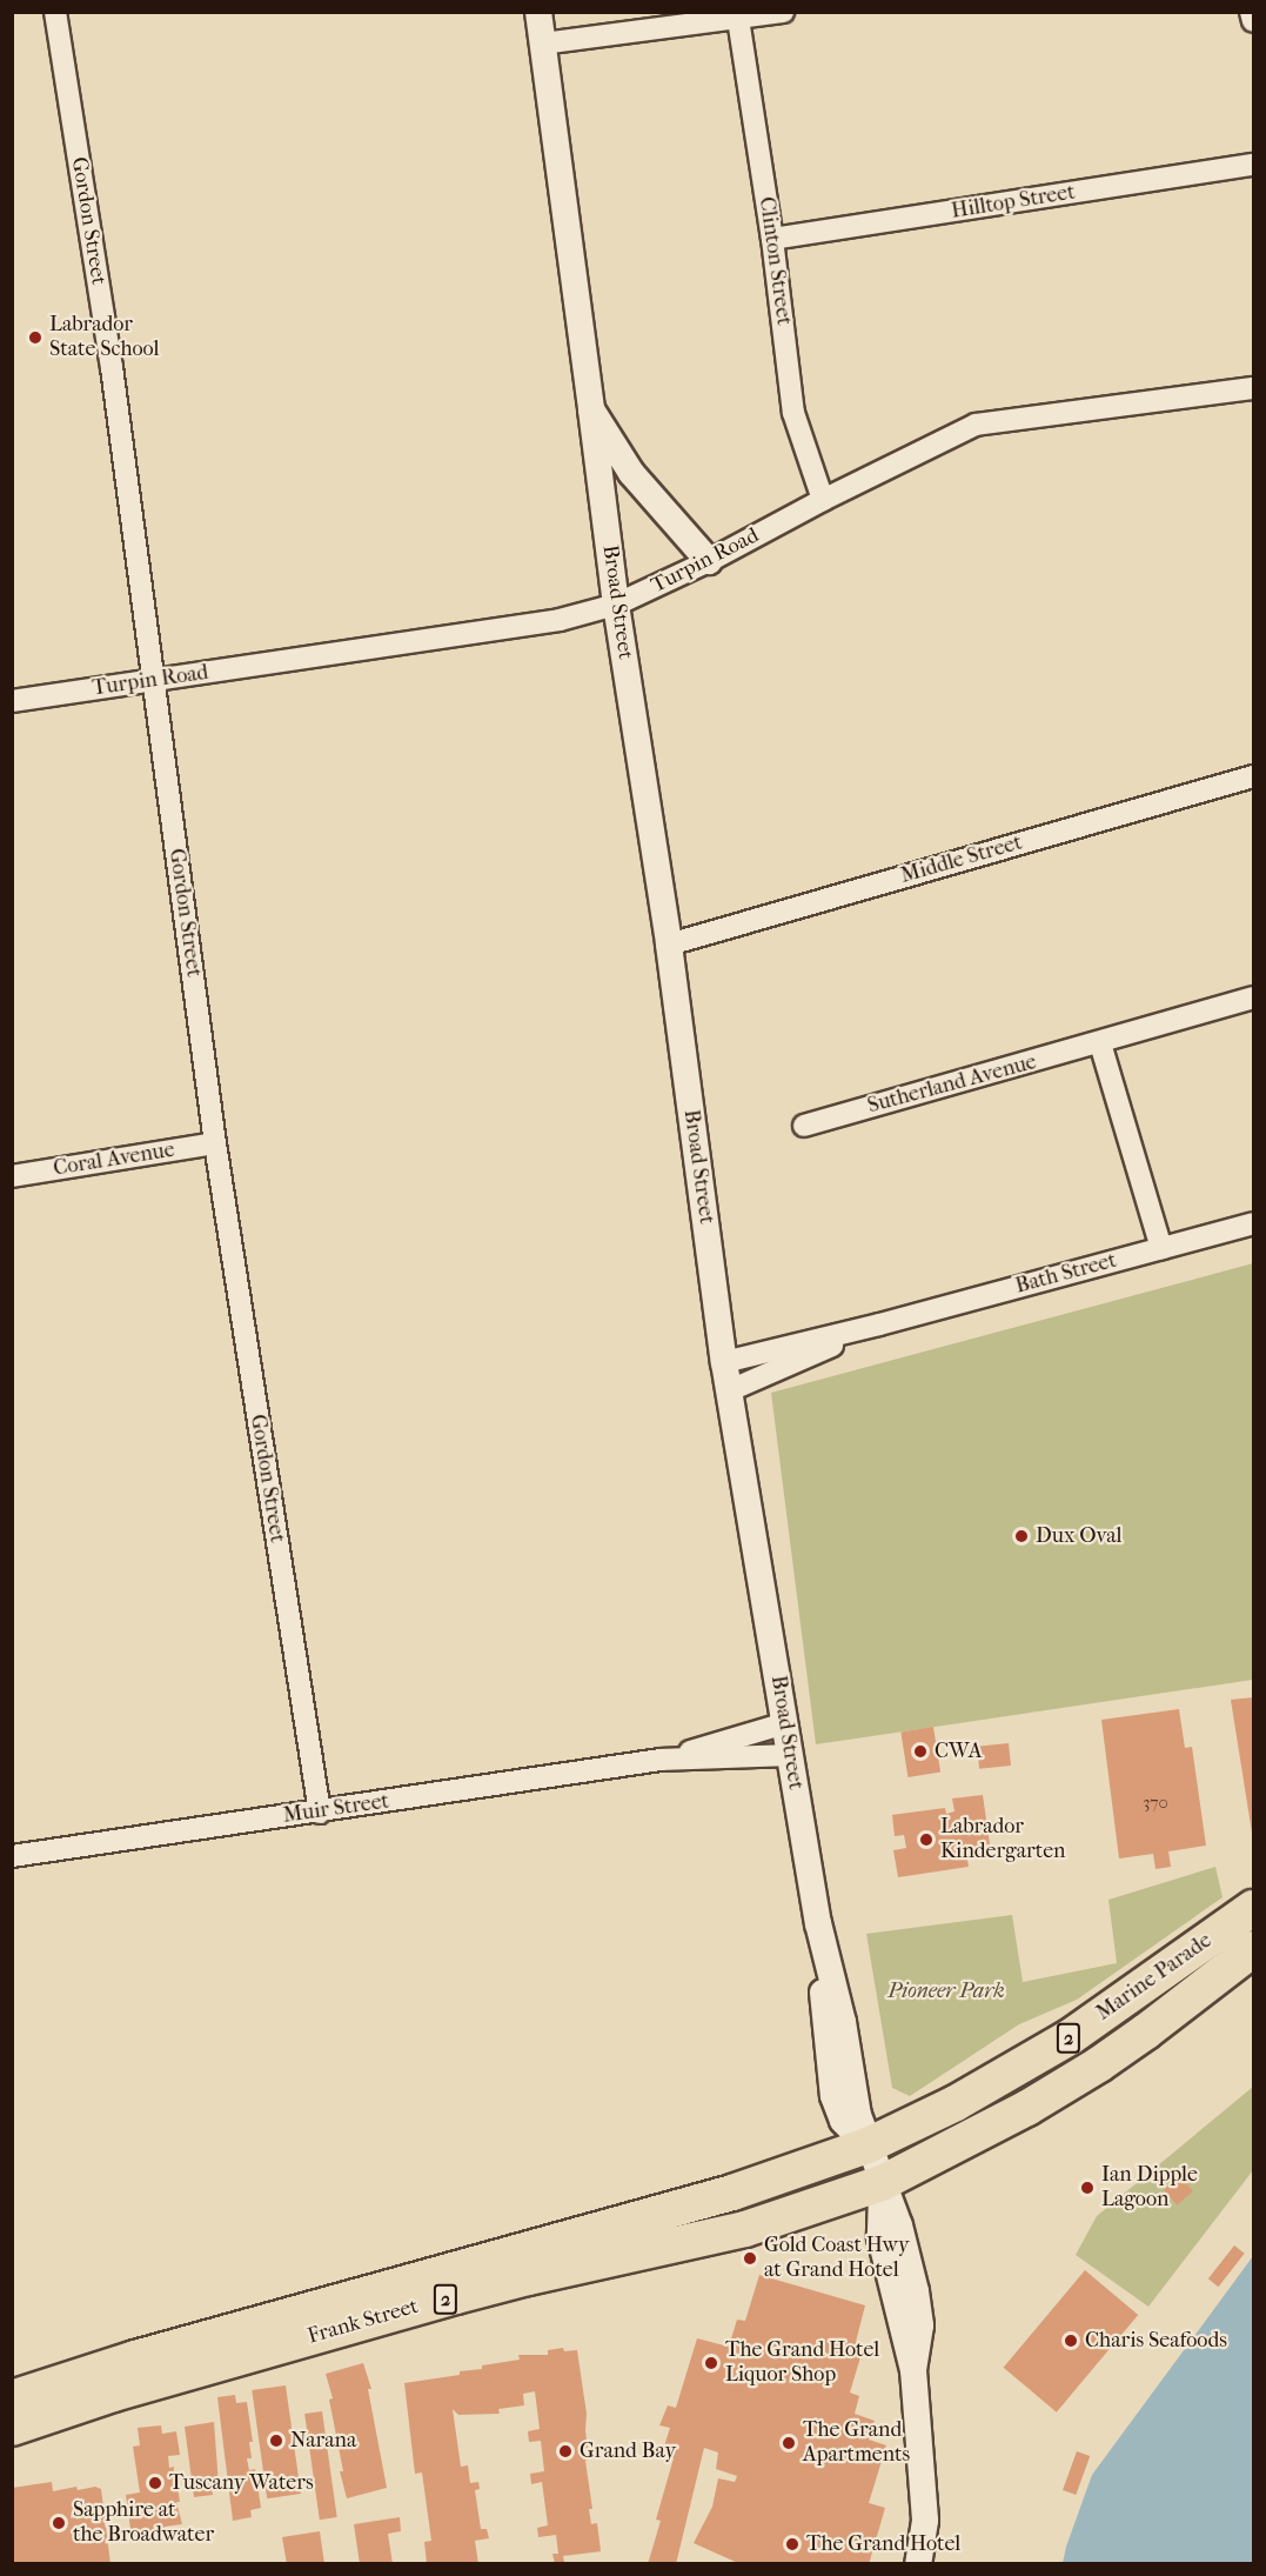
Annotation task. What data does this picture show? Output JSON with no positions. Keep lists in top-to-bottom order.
{
  "streets": {
    "highway": ["Marine Parade", "2", "Frank Street"],
    "street": [
      "Hilltop Street",
      "Gordon Street",
      "Clinton Street",
      "Turpin Road",
      "Broad Street",
      "Middle Street",
      "Sutherland Avenue",
      "Coral Avenue",
      "Bath Street",
      "Muir Street"
    ]
  },
  "crossings": [
    ["Hilltop Street", "Clinton Street"],
    ["Gordon Street", "Turpin Road"],
    ["Gordon Street", "Coral Avenue"],
    ["Gordon Street", "Muir Street"],
    ["Clinton Street", "Turpin Road"],
    ["Turpin Road", "Broad Street"],
    ["Broad Street", "Middle Street"],
    ["Broad Street", "Bath Street"],
    ["Broad Street", "Muir Street"],
    ["Broad Street", "Marine Parade"],
    ["Broad Street", "Frank Street"],
    ["Marine Parade", "Frank Street"]
  ],
  "parks": ["Pioneer Park"],
  "places": [
    "Labrador State School",
    "Dux Oval",
    "CWA",
    "Labrador Kindergarten",
    "Ian Dipple Lagoon",
    "Gold Coast Hwy at Grand Hotel",
    "Charis Seafoods",
    "The Grand Hotel Liquor Shop",
    "Narana",
    "The Grand Apartments",
    "Grand Bay",
    "Tuscany Waters",
    "Sapphire at the Broadwater",
    "The Grand Hotel"
  ],
  "house_numbers": ["370"]
}
